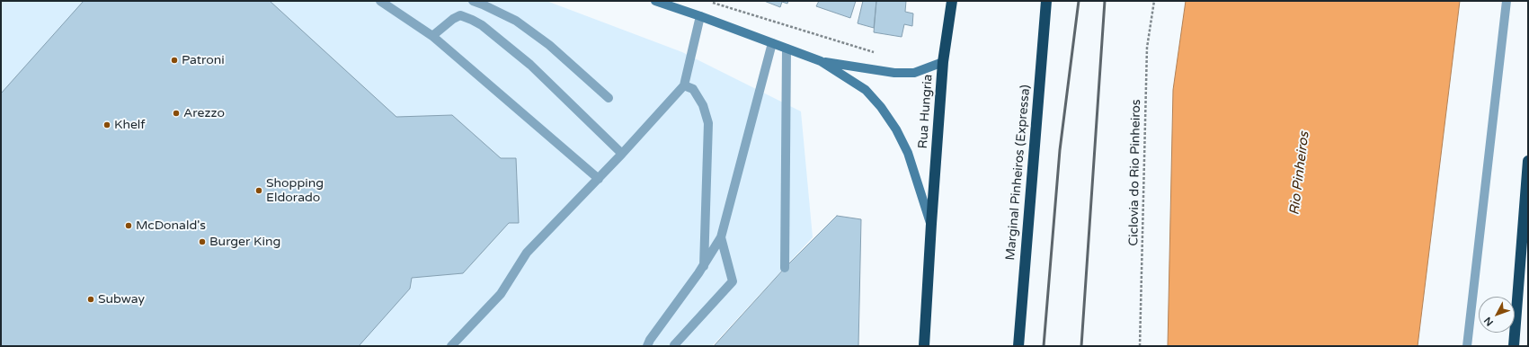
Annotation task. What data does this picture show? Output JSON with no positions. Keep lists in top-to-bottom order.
{
  "streets": {
    "highway": ["Rua Hungria", "Marginal Pinheiros (Expressa)"],
    "path": ["Ciclovia do Rio Pinheiros"]
  },
  "water": ["Rio Pinheiros"],
  "places": [
    "Patroni",
    "Arezzo",
    "Khelf",
    "Shopping Eldorado",
    "McDonald's",
    "Burger King",
    "Subway"
  ],
  "north": "bottom left"
}
